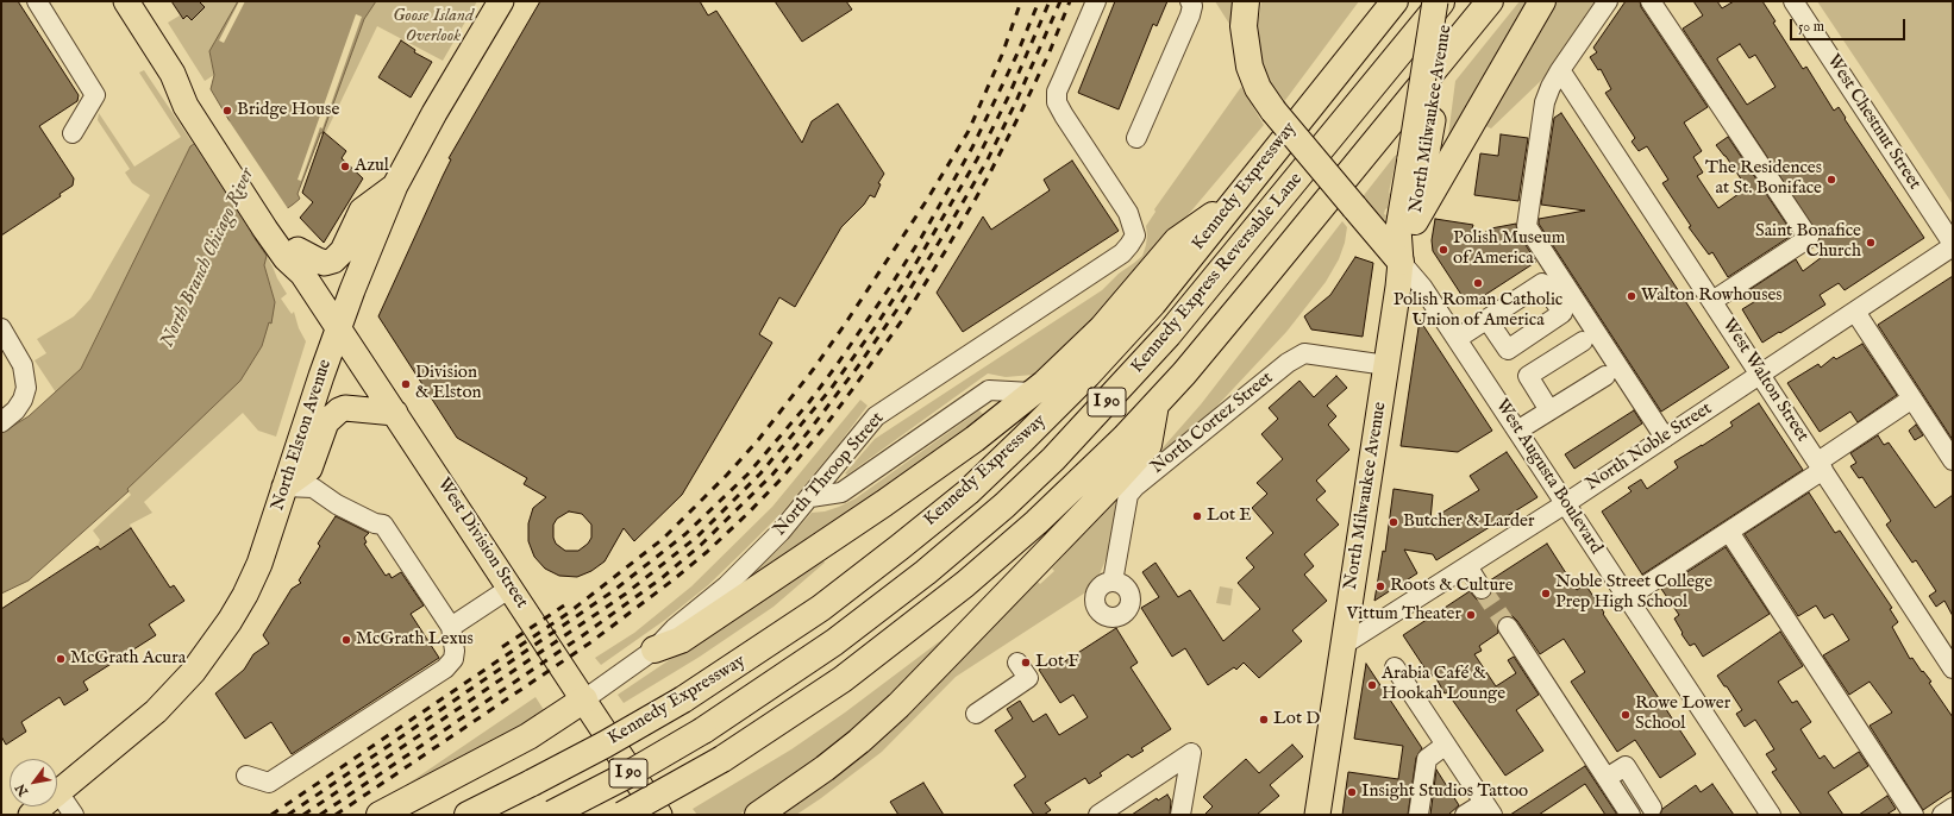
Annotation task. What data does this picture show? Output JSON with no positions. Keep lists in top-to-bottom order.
{
  "streets": {
    "highway": ["Kennedy Expressway", "Kennedy Express Reversable Lane", "I 90"],
    "main road": ["North Milwaukee Avenue", "North Elston Avenue", "West Division Street"],
    "street": [
      "West Chestnut Street",
      "West Walton Street",
      "North Cortez Street",
      "North Noble Street",
      "North Throop Street",
      "West Augusta Boulevard"
    ]
  },
  "crossings": [
    ["North Milwaukee Avenue", "North Cortez Street"],
    ["North Milwaukee Avenue", "North Noble Street"],
    ["North Milwaukee Avenue", "West Augusta Boulevard"],
    ["West Chestnut Street", "North Noble Street"],
    ["West Walton Street", "North Noble Street"],
    ["North Elston Avenue", "West Division Street"],
    ["North Noble Street", "West Augusta Boulevard"],
    ["North Throop Street", "West Division Street"]
  ],
  "water": ["North Branch Chicago River"],
  "parks": ["Goose Island Overlook"],
  "places": [
    "Bridge House",
    "Azul",
    "The Residences at St. Boniface",
    "Saint Bonafice Church",
    "Polish Museum of America",
    "Polish Roman Catholic Union of America",
    "Walton Rowhouses",
    "Division & Elston",
    "Lot E",
    "Butcher & Larder",
    "Roots & Culture",
    "Noble Street College Prep High School",
    "Vittum Theater",
    "McGrath Lexus",
    "McGrath Acura",
    "Lot F",
    "Arabia Café & Hookah Lounge",
    "Rowe Lower School",
    "Lot D",
    "Insight Studios Tattoo"
  ],
  "scale_bar": "50 m",
  "north": "bottom left"
}
